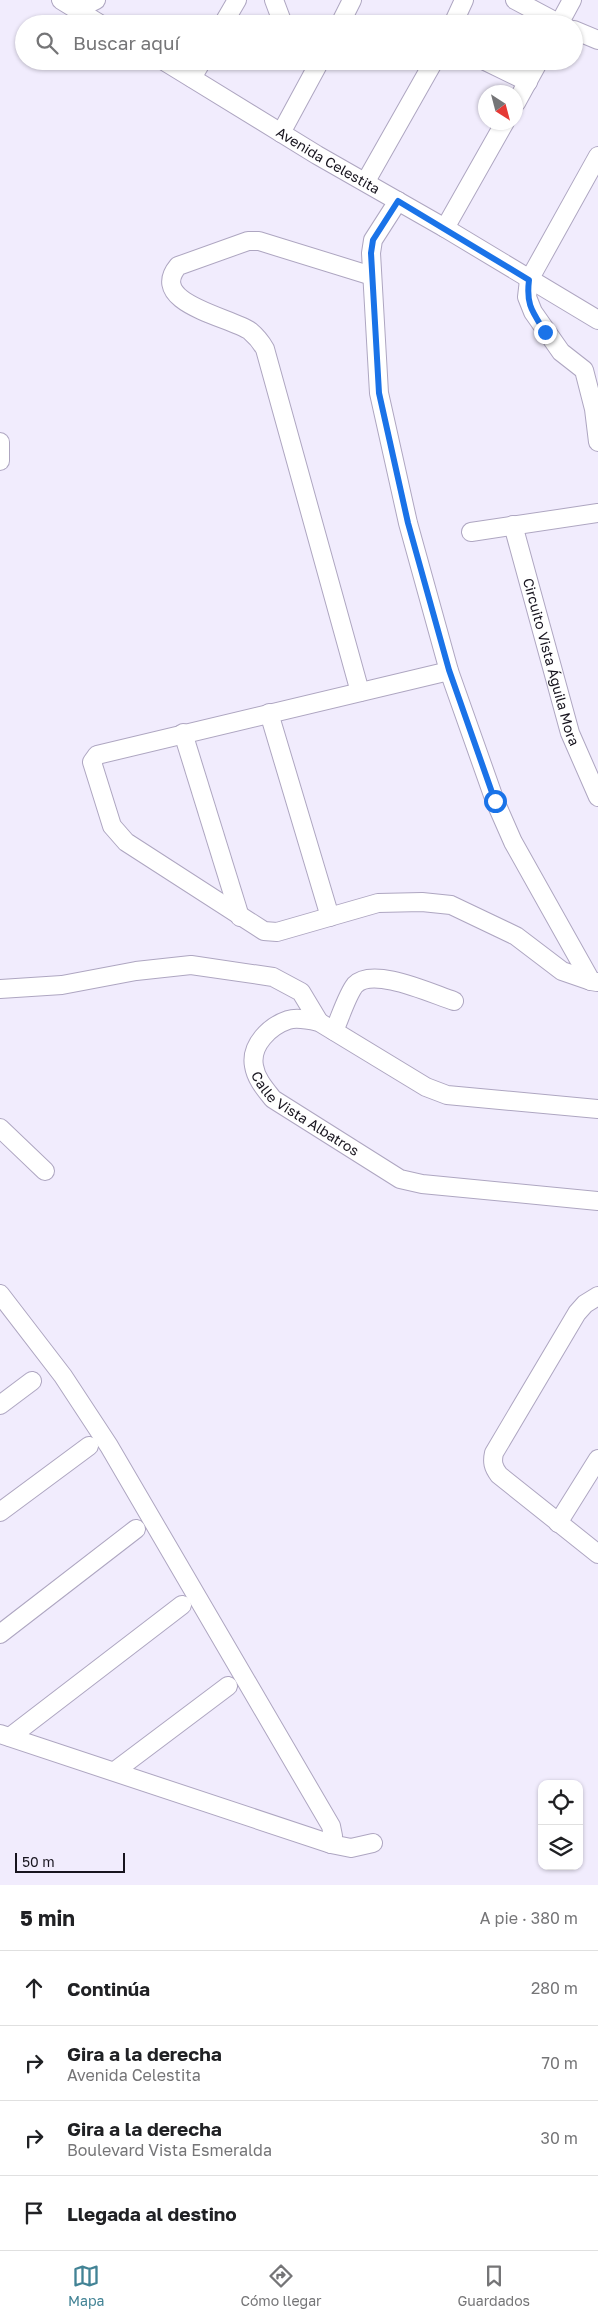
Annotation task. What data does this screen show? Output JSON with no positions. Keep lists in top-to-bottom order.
{
  "streets": {
    "street": ["Avenida Celestita", "Circuito Vista Águila Mora", "Calle Vista Albatros"]
  },
  "scale_bar": "50 m",
  "north": "bottom right",
  "page": {
    "search": "Buscar aquí",
    "scale": "50 m",
    "heading": ["5 min", "A pie · 380 m"],
    "list": [
      ["Continúa", "280 m"],
      ["Gira a la derecha", "Avenida Celestita", "70 m"],
      ["Gira a la derecha", "Boulevard Vista Esmeralda", "30 m"],
      "Llegada al destino"
    ],
    "nav": ["Mapa", "Cómo llegar", "Guardados"]
  }
}
